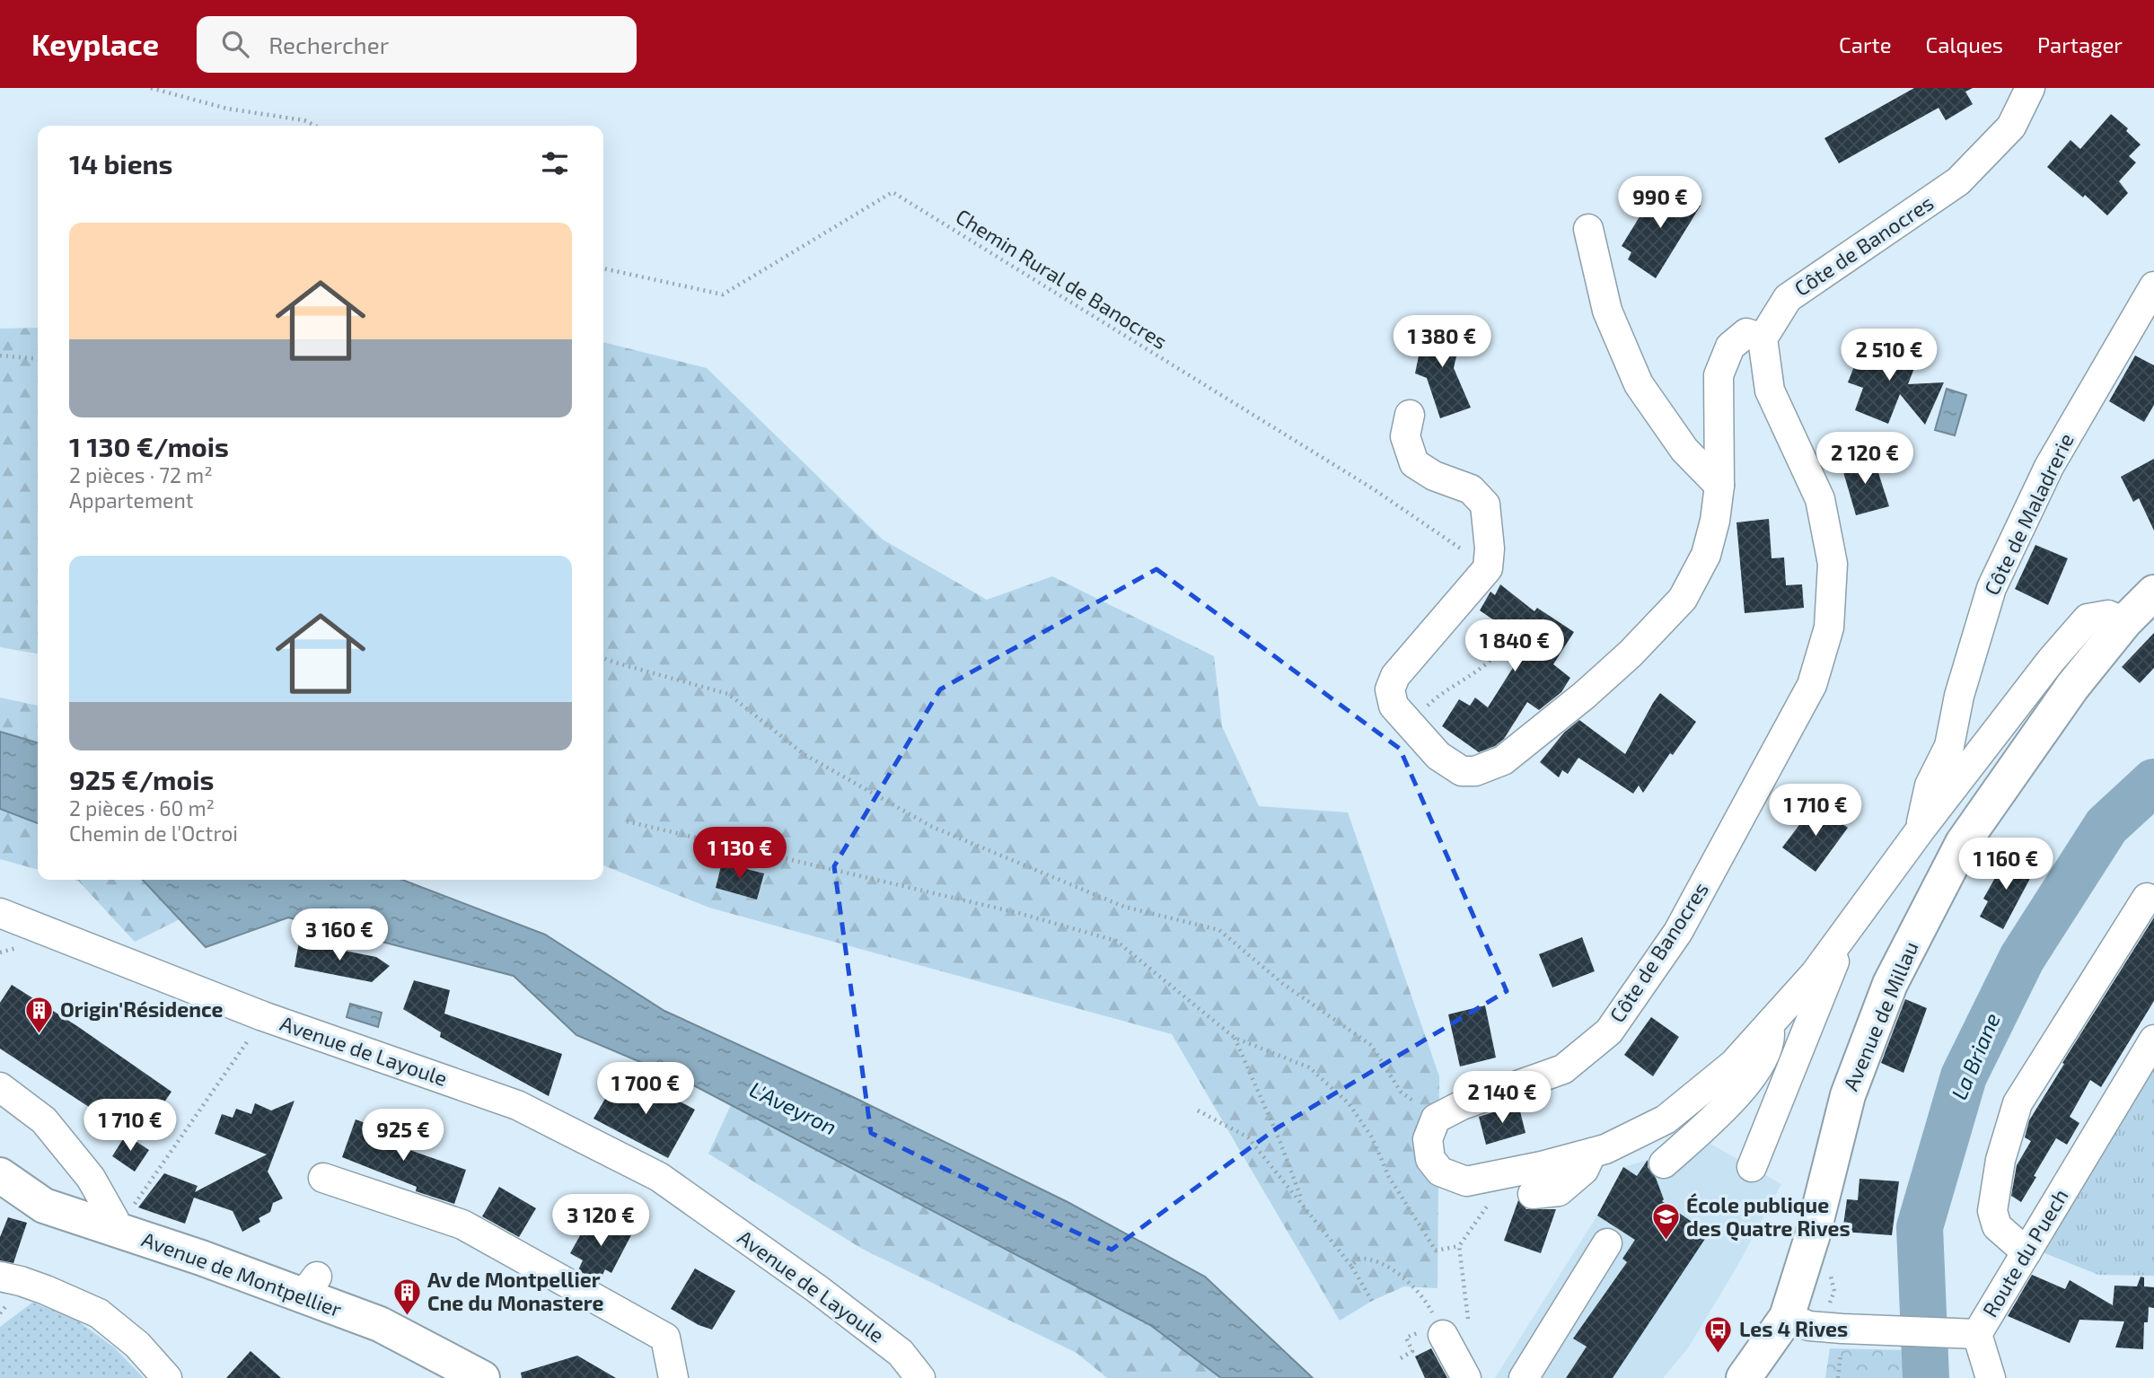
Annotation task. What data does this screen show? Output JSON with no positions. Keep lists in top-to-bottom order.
{
  "streets": {
    "main road": ["Avenue de Millau", "Avenue de Montpellier"],
    "street": [
      "Côte de Banocres",
      "Côte de Maladrerie",
      "Avenue de Layoule",
      "Route du Puech"
    ],
    "path": ["Chemin Rural de Banocres"]
  },
  "crossings": [
    ["Avenue de Millau", "Route du Puech"]
  ],
  "water": ["La Briane", "L'Aveyron"],
  "places": {
    "building": ["Origin'Résidence", "Av de Montpellier Cne du Monastere"],
    "school or university": ["École publique des Quatre Rives"],
    "bus stop": ["Les 4 Rives"]
  },
  "page": {
    "header": "Keyplace",
    "search": "Rechercher",
    "nav": ["Carte", "Calques", "Partager"],
    "heading": "14 biens",
    "price": [
      "990 €",
      "1 380 €",
      "2 510 €",
      "2 120 €",
      "1 840 €",
      "1 710 €",
      "1 130 €",
      "1 160 €",
      "3 160 €",
      "1 700 €",
      "2 140 €",
      "1 710 €",
      "925 €",
      "3 120 €"
    ],
    "list": [
      {
        "name": "1 130 €/mois",
        "note": "2 pièces · 72 m² · Appartement"
      },
      {
        "name": "925 €/mois",
        "note": "2 pièces · 60 m² · Chemin de l'Octroi"
      }
    ]
  }
}
